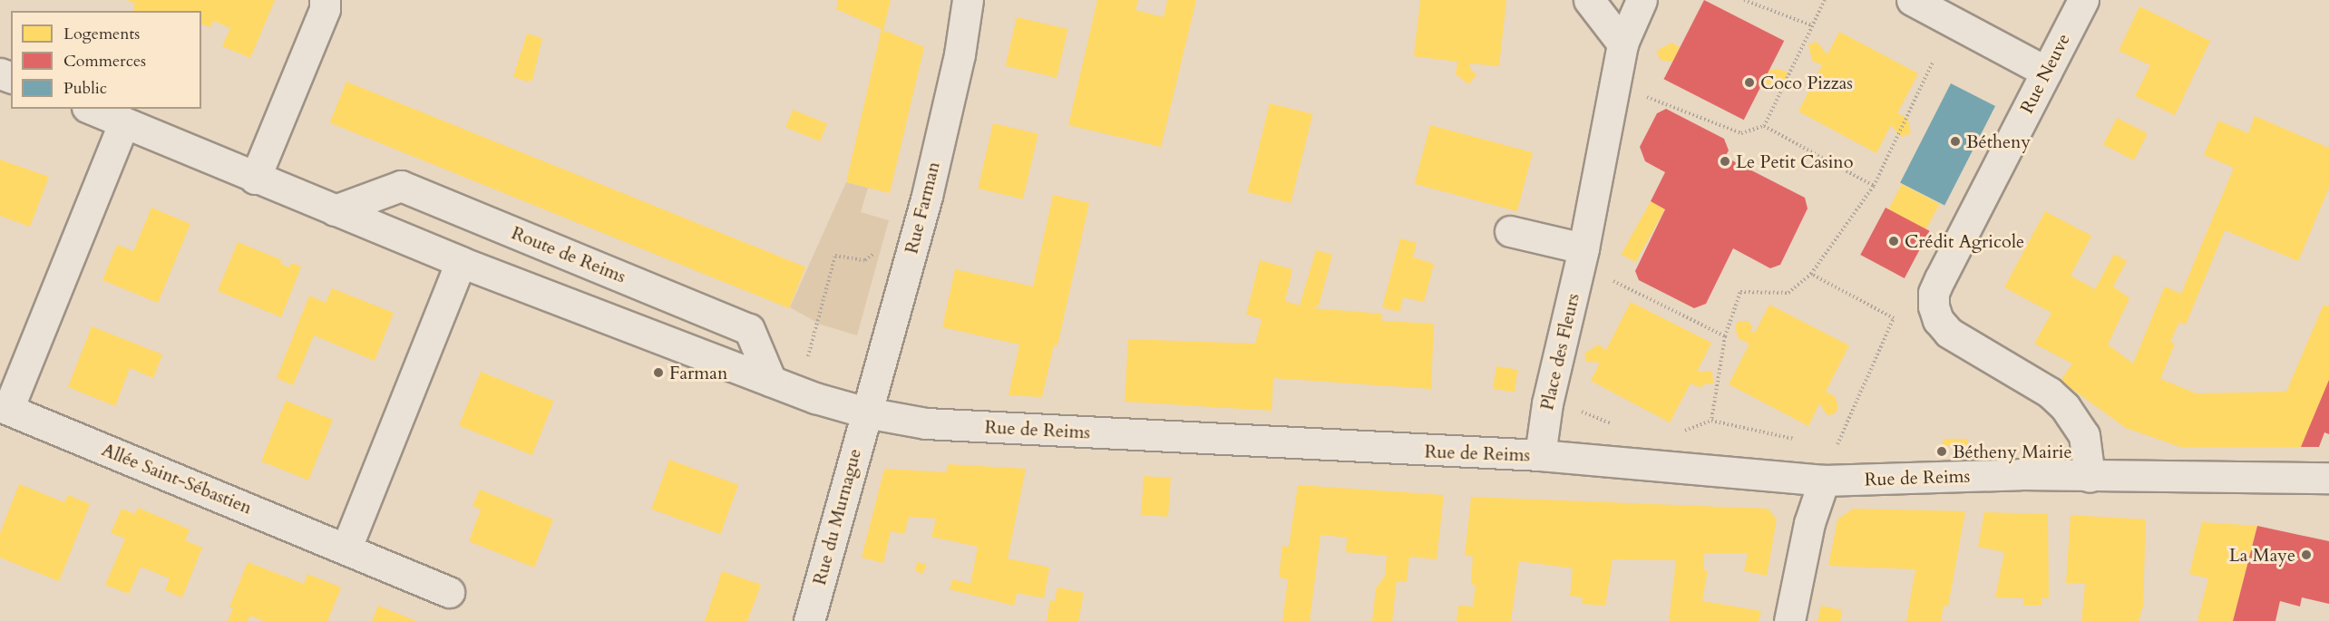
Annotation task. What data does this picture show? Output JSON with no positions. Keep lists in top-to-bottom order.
{
  "streets": {
    "street": [
      "Rue Neuve",
      "Rue Farman",
      "Route de Reims",
      "Place des Fleurs",
      "Rue de Reims",
      "Allée Saint-Sébastien",
      "Rue du Murnague"
    ]
  },
  "crossings": [
    ["Rue Neuve", "Rue de Reims"],
    ["Rue Farman", "Rue de Reims"],
    ["Rue Farman", "Rue du Murnague"],
    ["Place des Fleurs", "Rue de Reims"],
    ["Rue de Reims", "Rue du Murnague"]
  ],
  "places": [
    "Coco Pizzas",
    "Bétheny",
    "Le Petit Casino",
    "Crédit Agricole",
    "Farman",
    "Bétheny Mairie",
    "La Maye"
  ],
  "legend": ["Logements", "Commerces", "Public"]
}
